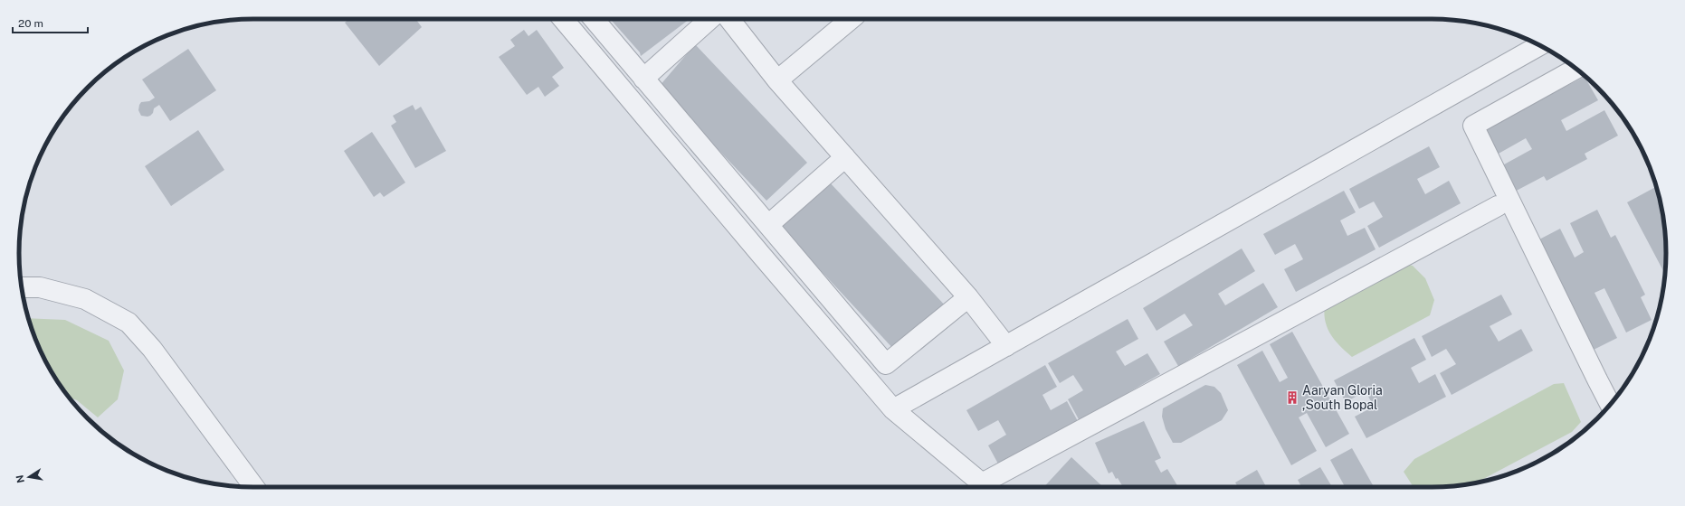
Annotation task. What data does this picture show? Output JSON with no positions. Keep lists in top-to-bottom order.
{
  "places": {
    "building": ["Aaryan Gloria ,South Bopal"]
  },
  "scale_bar": "20 m",
  "north": "left"
}
